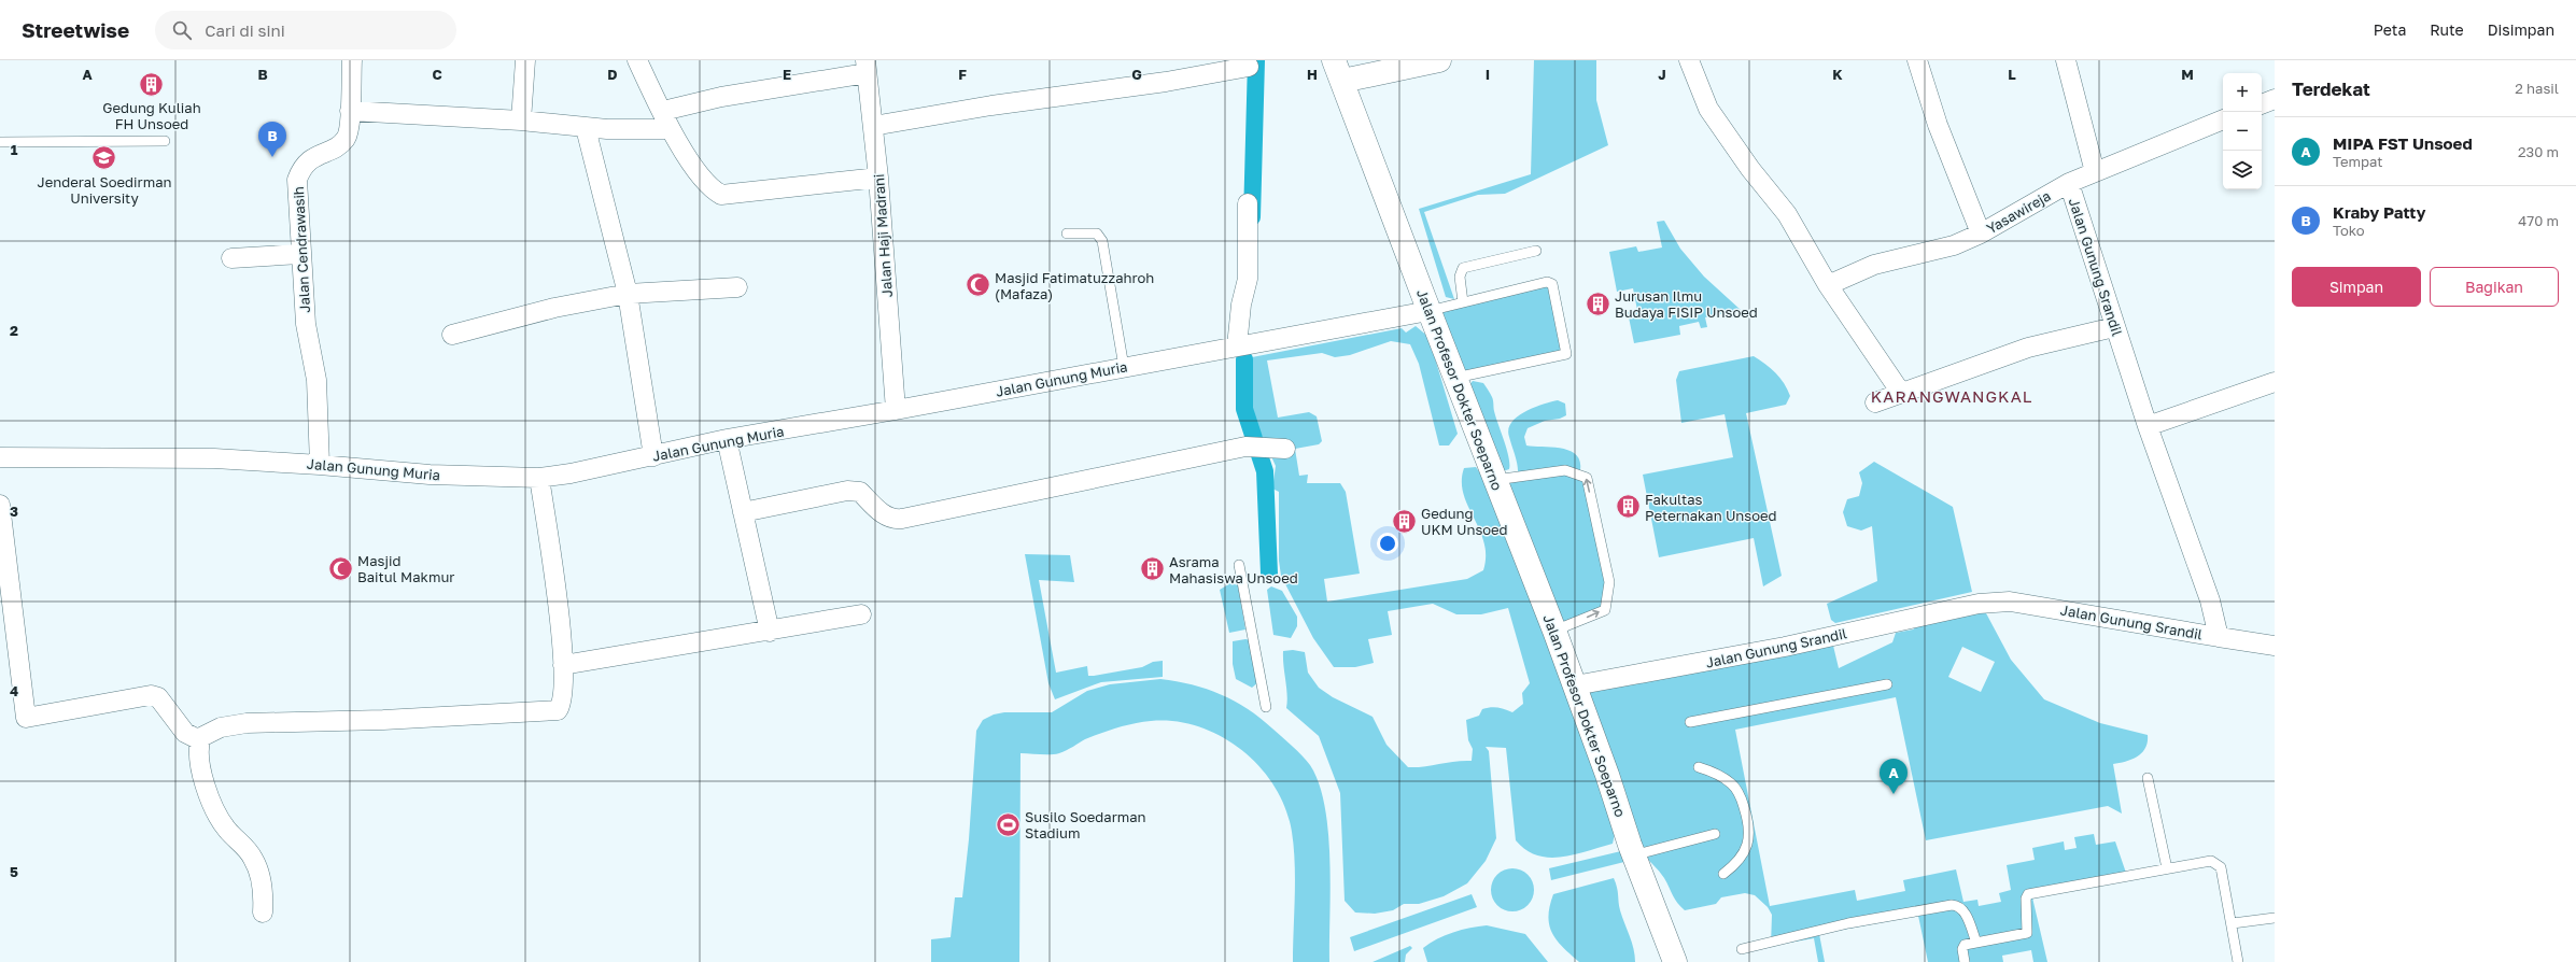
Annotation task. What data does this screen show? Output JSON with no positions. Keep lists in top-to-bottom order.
{
  "streets": {
    "street": [
      "Yasawireja",
      "Jalan Haji Madrani",
      "Jalan Cendrawasih",
      "Jalan Gunung Srandil",
      "Jalan Gunung Muria",
      "Jalan Profesor Dokter Soeparno"
    ]
  },
  "crossings": [
    ["Yasawireja", "Jalan Gunung Srandil"],
    ["Jalan Haji Madrani", "Jalan Gunung Muria"],
    ["Jalan Cendrawasih", "Jalan Gunung Muria"],
    ["Jalan Gunung Srandil", "Jalan Profesor Dokter Soeparno"],
    ["Jalan Gunung Muria", "Jalan Profesor Dokter Soeparno"]
  ],
  "districts": ["KARANGWANGKAL"],
  "places": {
    "building": [
      "Gedung Kuliah FH Unsoed",
      "Jurusan Ilmu Budaya FISIP Unsoed",
      "Fakultas Peternakan Unsoed",
      "Gedung UKM Unsoed",
      "Asrama Mahasiswa Unsoed"
    ],
    "school or university": ["Jenderal Soedirman University"],
    "mosque": ["Masjid Fatimatuzzahroh (Mafaza)", "Masjid Baitul Makmur"],
    "sports": ["Susilo Soedarman Stadium"]
  },
  "page": {
    "header": "Streetwise",
    "search": "Cari di sini",
    "nav": ["Peta", "Rute", "Disimpan"],
    "heading": ["Terdekat", "2 hasil"],
    "map_buttons": ["+", "−"],
    "list": [
      {
        "mark": "A",
        "name": "MIPA FST Unsoed",
        "note": "Tempat",
        "value": "230 m"
      },
      {
        "mark": "B",
        "name": "Kraby Patty",
        "note": "Toko",
        "value": "470 m"
      }
    ],
    "pins": ["B", "A"],
    "buttons": ["Simpan", "Bagikan"]
  },
  "grid": {
    "columns": [
      "A",
      "B",
      "C",
      "D",
      "E",
      "F",
      "G",
      "H",
      "I",
      "J",
      "K",
      "L",
      "M"
    ],
    "rows": [
      "1",
      "2",
      "3",
      "4",
      "5"
    ]
  }
}
